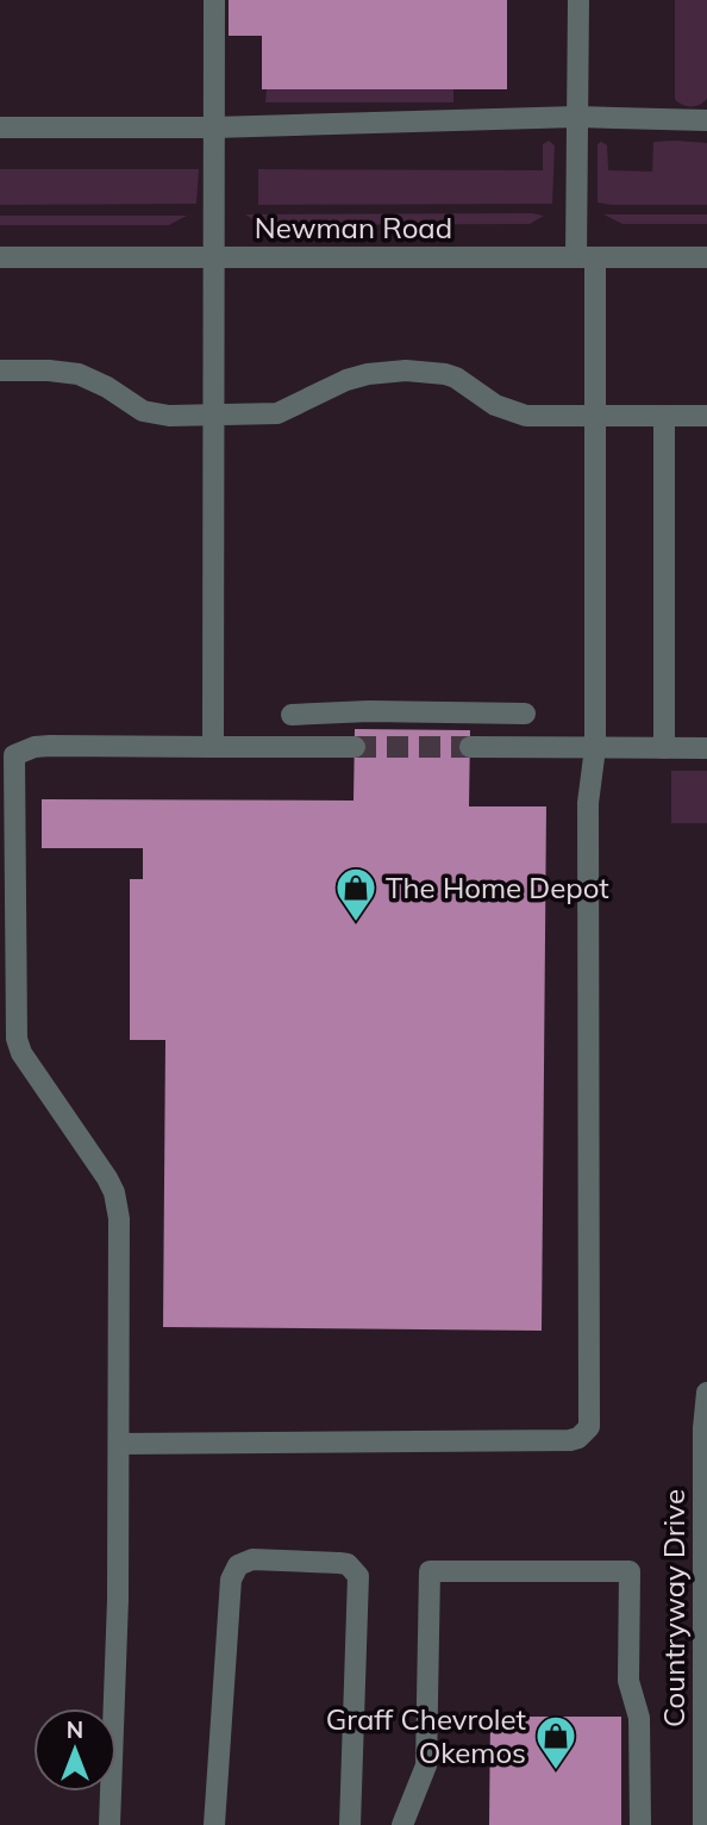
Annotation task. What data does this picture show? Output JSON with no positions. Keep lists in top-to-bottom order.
{
  "streets": {
    "street": ["Newman Road", "Countryway Drive"]
  },
  "places": {
    "shop": ["The Home Depot", "Graff Chevrolet Okemos"]
  },
  "north": "top"
}
